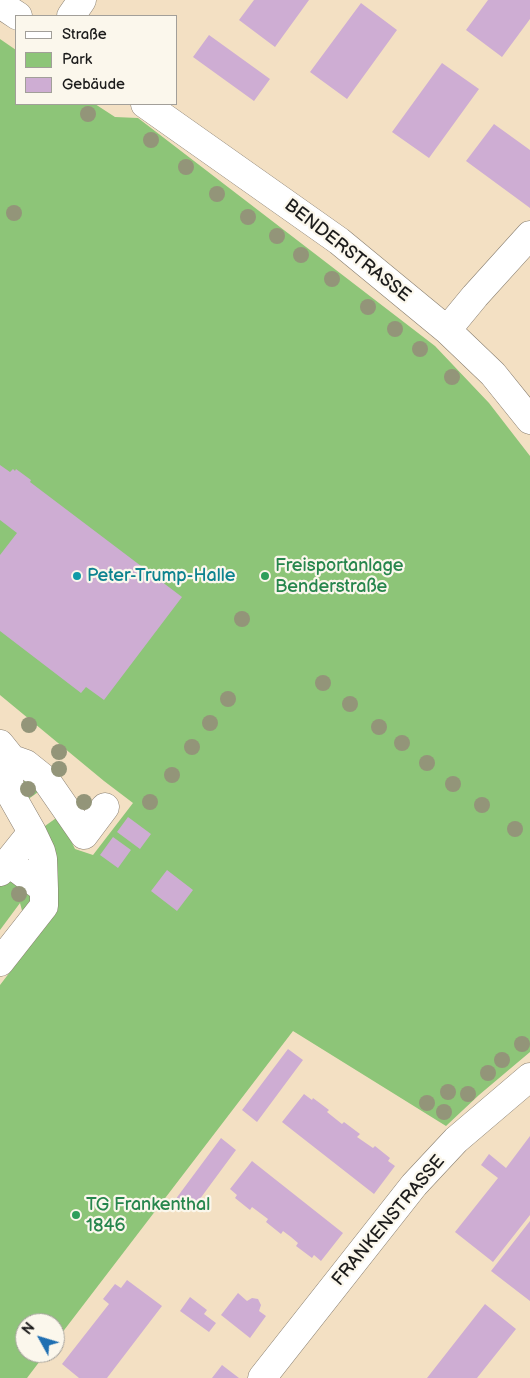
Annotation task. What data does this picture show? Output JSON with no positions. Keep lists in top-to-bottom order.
{
  "streets": {
    "street": ["BENDERSTRASSE", "FRANKENSTRASSE"]
  },
  "places": ["Peter-Trump-Halle", "Freisportanlage Benderstraße", "TG Frankenthal 1846"],
  "legend": ["Straße", "Park", "Gebäude"],
  "north": "top left"
}
